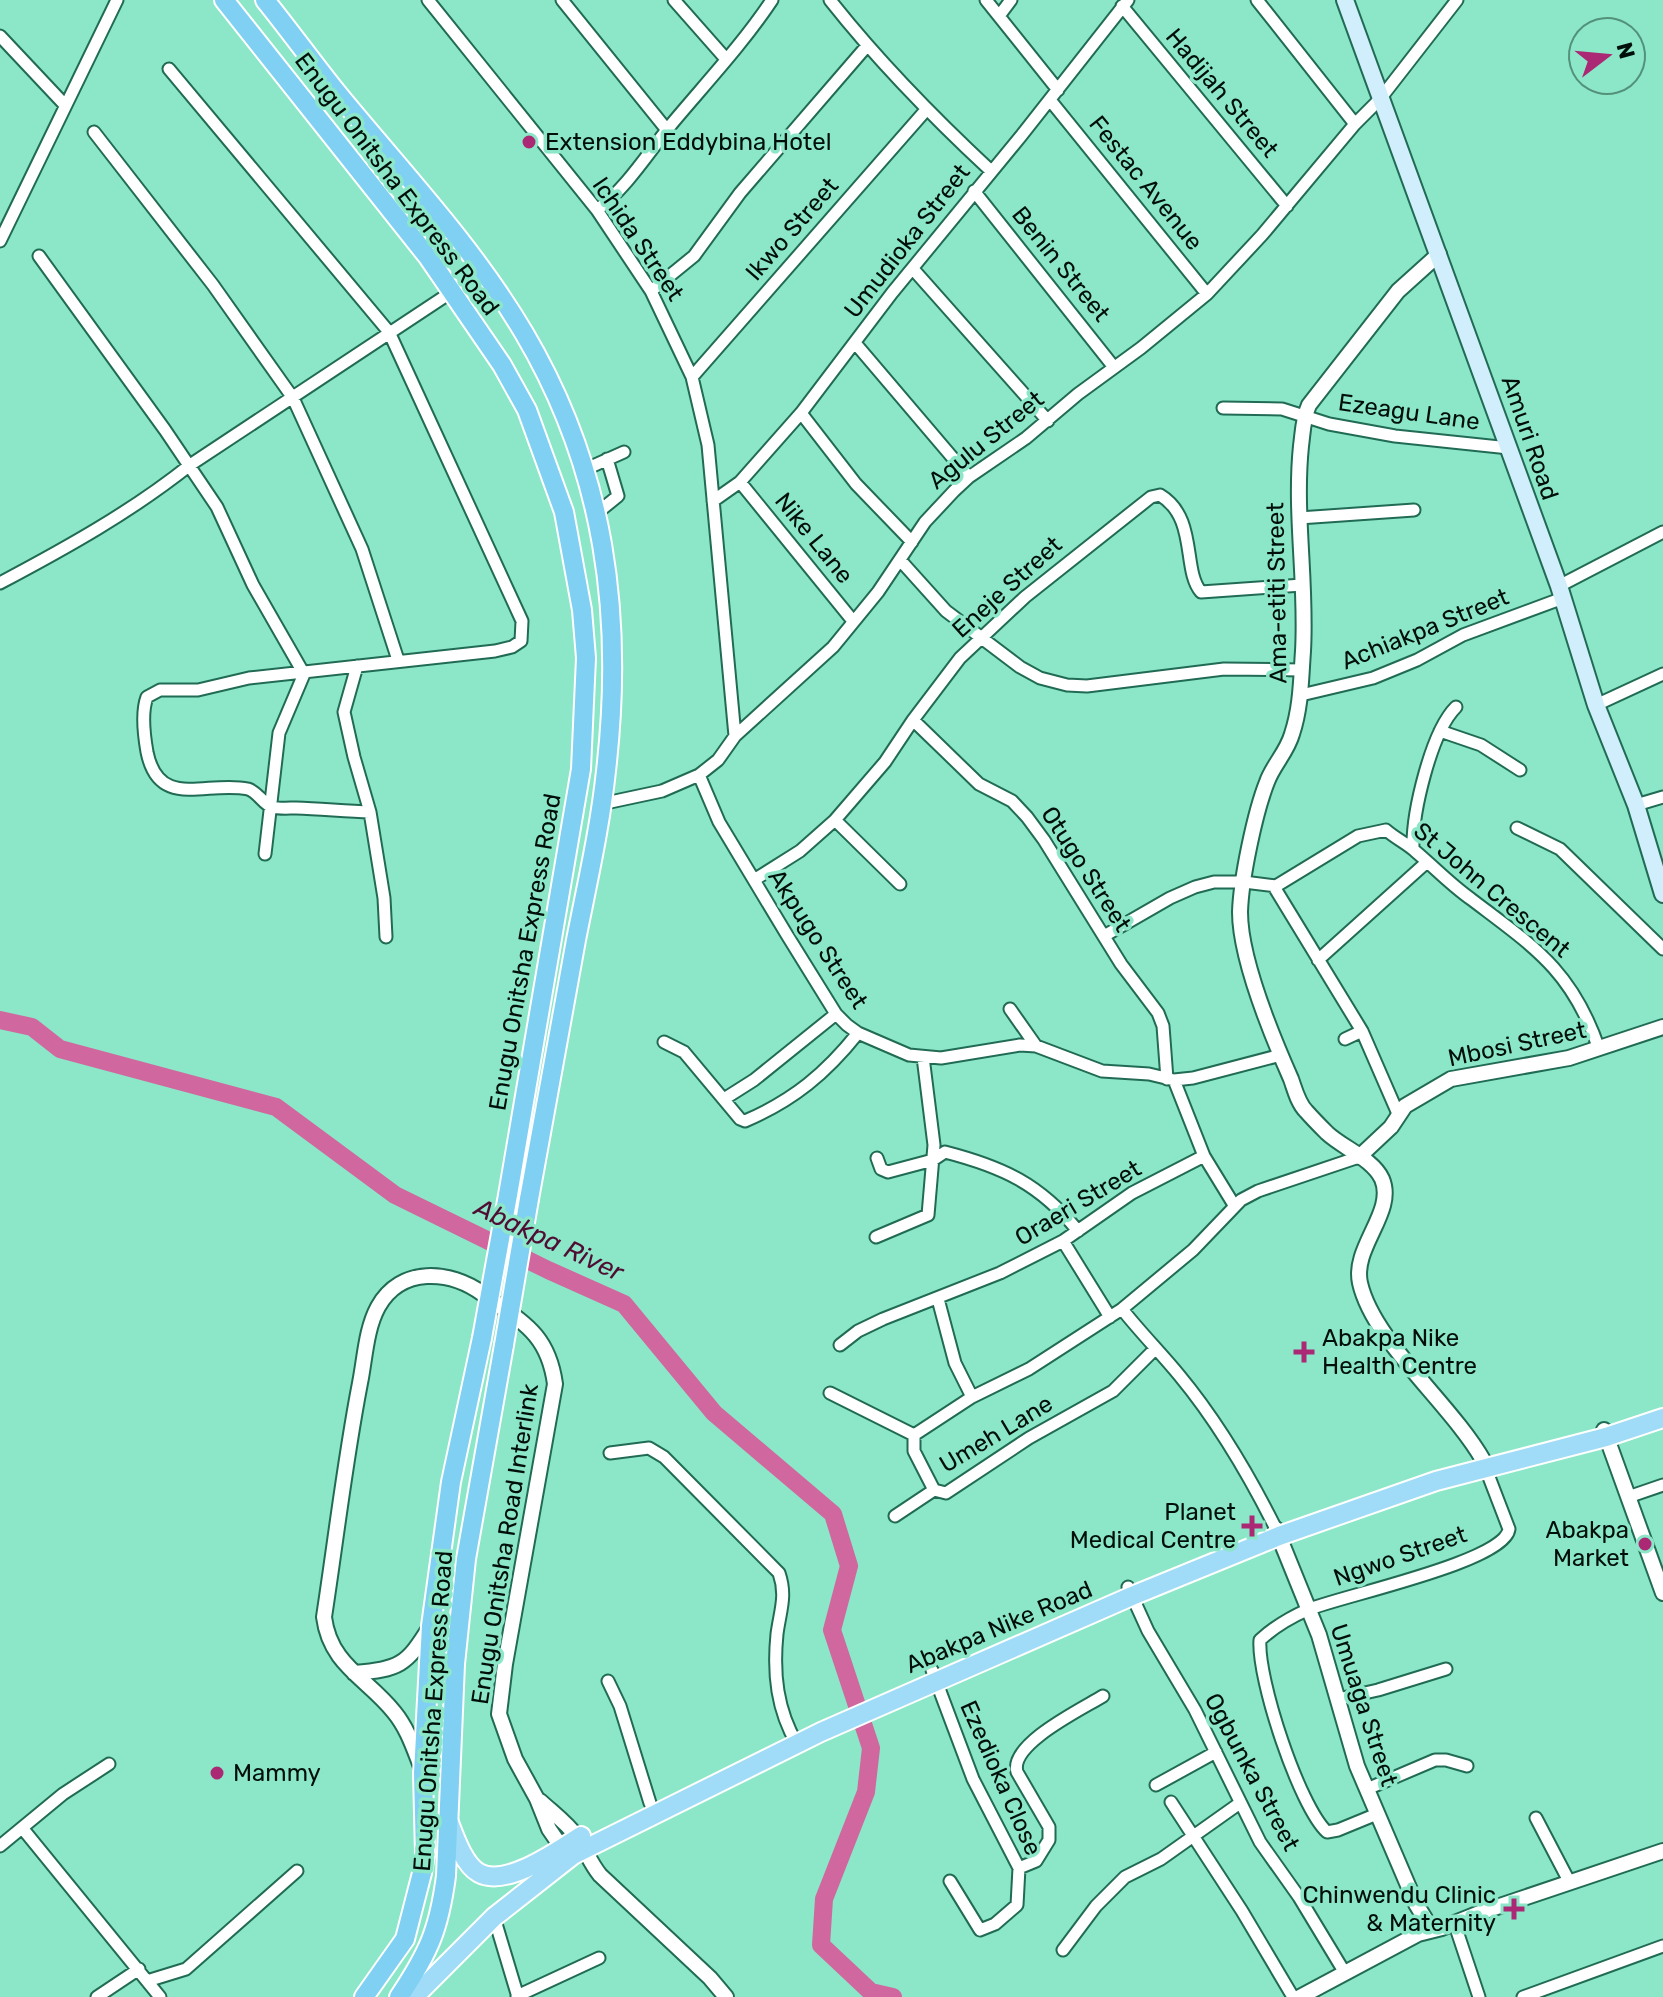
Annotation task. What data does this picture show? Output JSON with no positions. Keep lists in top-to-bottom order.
{
  "streets": {
    "highway": ["Enugu Onitsha Express Road"],
    "main road": ["Amuri Road", "Abakpa Nike Road"],
    "street": [
      "Hadijah Street",
      "Festac Avenue",
      "Ikwo Street",
      "Ichida Street",
      "Umudioka Street",
      "Benin Street",
      "Ezeagu Lane",
      "Agulu Street",
      "Nike Lane",
      "Eneje Street",
      "Ama-etiti Street",
      "Achiakpa Street",
      "Otugo Street",
      "St John Crescent",
      "Akpugo Street",
      "Mbosi Street",
      "Oraeri Street",
      "Umeh Lane",
      "Enugu Onitsha Road Interlink",
      "Ngwo Street",
      "Umuaga Street",
      "Ogbunka Street",
      "Ezedioka Close"
    ]
  },
  "crossings": [
    ["Hadijah Street", "Umudioka Street"],
    ["Hadijah Street", "Agulu Street"],
    ["Festac Avenue", "Umudioka Street"],
    ["Festac Avenue", "Agulu Street"],
    ["Enugu Onitsha Express Road", "Agulu Street"],
    ["Enugu Onitsha Express Road", "Enugu Onitsha Road Interlink"],
    ["Ikwo Street", "Ichida Street"],
    ["Ichida Street", "Umudioka Street"],
    ["Ichida Street", "Agulu Street"],
    ["Umudioka Street", "Benin Street"],
    ["Umudioka Street", "Nike Lane"],
    ["Benin Street", "Agulu Street"],
    ["Ezeagu Lane", "Amuri Road"],
    ["Ezeagu Lane", "Ama-etiti Street"],
    ["Amuri Road", "Agulu Street"],
    ["Amuri Road", "Ama-etiti Street"],
    ["Amuri Road", "Achiakpa Street"],
    ["Agulu Street", "Nike Lane"],
    ["Agulu Street", "Akpugo Street"],
    ["Eneje Street", "Ama-etiti Street"],
    ["Eneje Street", "Otugo Street"],
    ["Eneje Street", "Akpugo Street"],
    ["Ama-etiti Street", "Achiakpa Street"],
    ["Ama-etiti Street", "Akpugo Street"],
    ["Ama-etiti Street", "Mbosi Street"],
    ["Ama-etiti Street", "Ngwo Street"],
    ["Ama-etiti Street", "Abakpa Nike Road"],
    ["Otugo Street", "Akpugo Street"],
    ["Otugo Street", "Oraeri Street"],
    ["Otugo Street", "Umeh Lane"],
    ["St John Crescent", "Mbosi Street"],
    ["Enugu Onitsha Road Interlink", "Abakpa Nike Road"],
    ["Ngwo Street", "Abakpa Nike Road"],
    ["Ngwo Street", "Umuaga Street"],
    ["Abakpa Nike Road", "Umuaga Street"],
    ["Abakpa Nike Road", "Ogbunka Street"],
    ["Abakpa Nike Road", "Ezedioka Close"]
  ],
  "water": ["Abakpa River"],
  "places": {
    "other": ["Extension Eddybina Hotel", "Abakpa Market", "Mammy"],
    "health": ["Abakpa Nike Health Centre", "Planet Medical Centre", "Chinwendu Clinic & Maternity"]
  },
  "north": "right"
}
